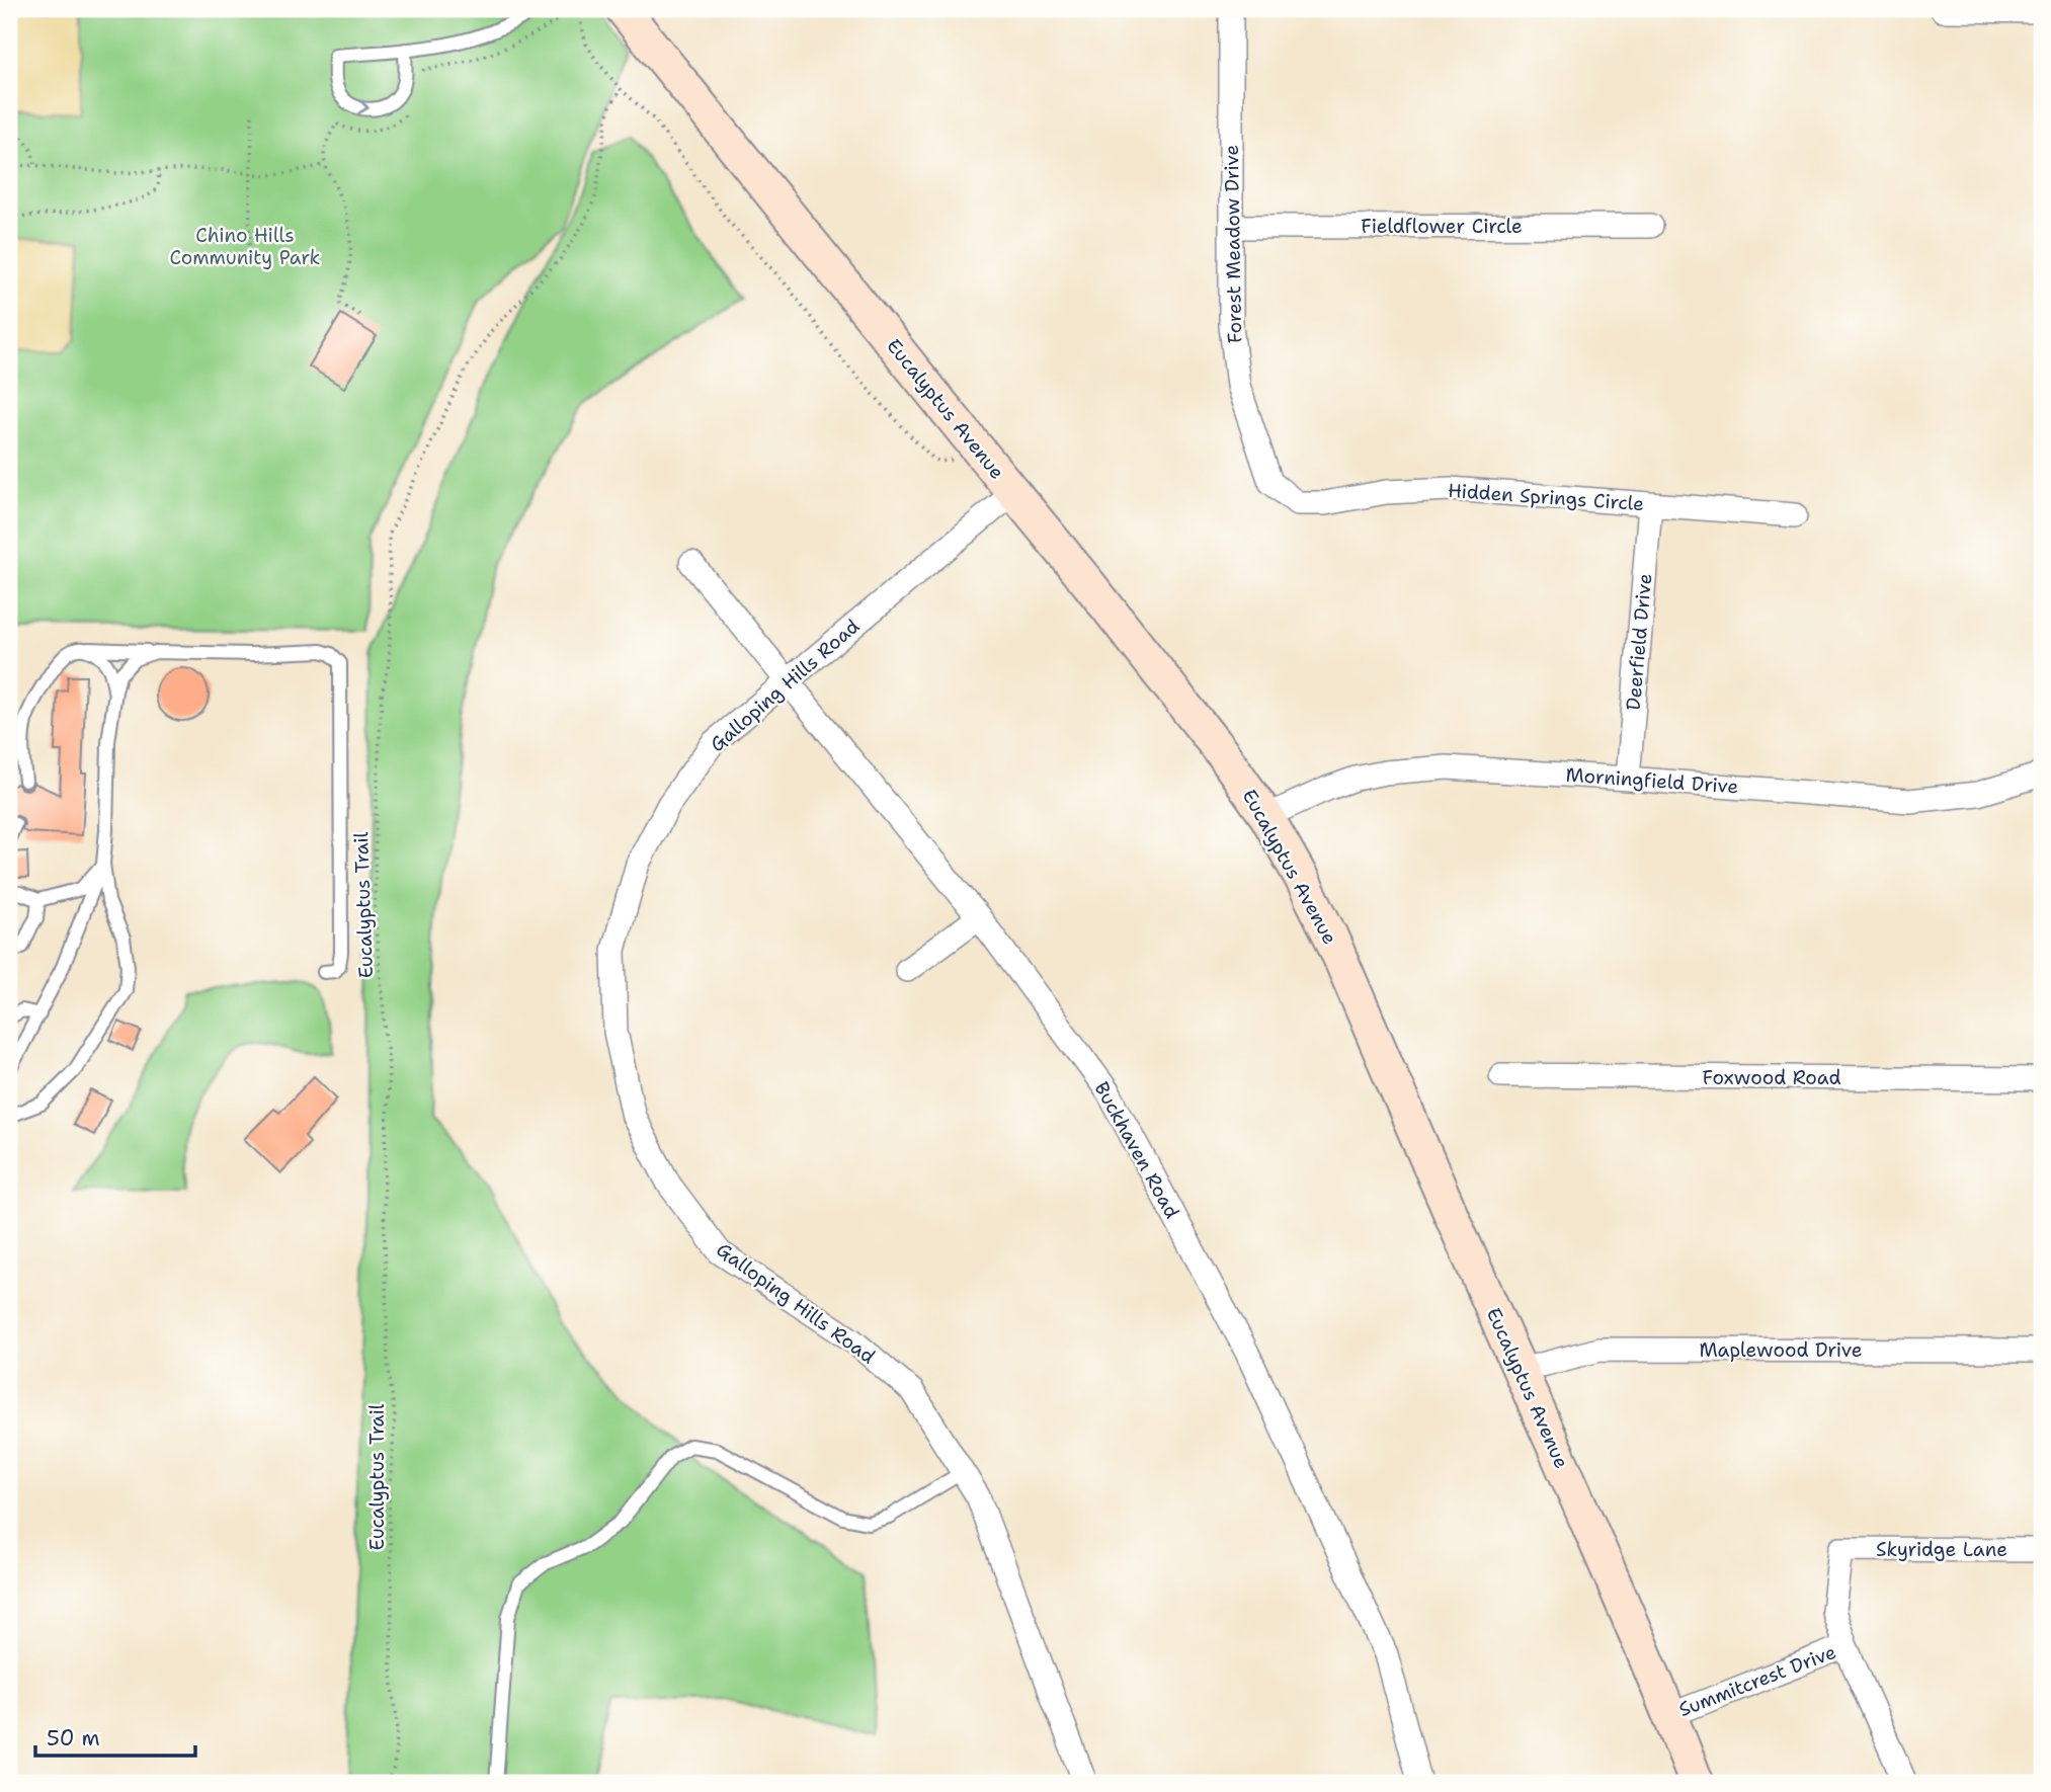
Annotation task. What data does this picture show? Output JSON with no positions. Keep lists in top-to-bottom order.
{
  "streets": {
    "street": [
      "Fieldflower Circle",
      "Forest Meadow Drive",
      "Eucalyptus Avenue",
      "Hidden Springs Circle",
      "Deerfield Drive",
      "Galloping Hills Road",
      "Morningfield Drive",
      "Foxwood Road",
      "Buckhaven Road",
      "Maplewood Drive",
      "Skyridge Lane",
      "Summitcrest Drive"
    ],
    "path": ["Eucalyptus Trail"]
  },
  "crossings": [
    ["Fieldflower Circle", "Forest Meadow Drive"],
    ["Forest Meadow Drive", "Hidden Springs Circle"],
    ["Eucalyptus Avenue", "Galloping Hills Road"],
    ["Eucalyptus Avenue", "Morningfield Drive"],
    ["Eucalyptus Avenue", "Maplewood Drive"],
    ["Eucalyptus Avenue", "Summitcrest Drive"],
    ["Hidden Springs Circle", "Deerfield Drive"],
    ["Deerfield Drive", "Morningfield Drive"],
    ["Galloping Hills Road", "Buckhaven Road"],
    ["Skyridge Lane", "Summitcrest Drive"]
  ],
  "parks": ["Chino Hills Community Park"],
  "scale_bar": "50 m"
}
